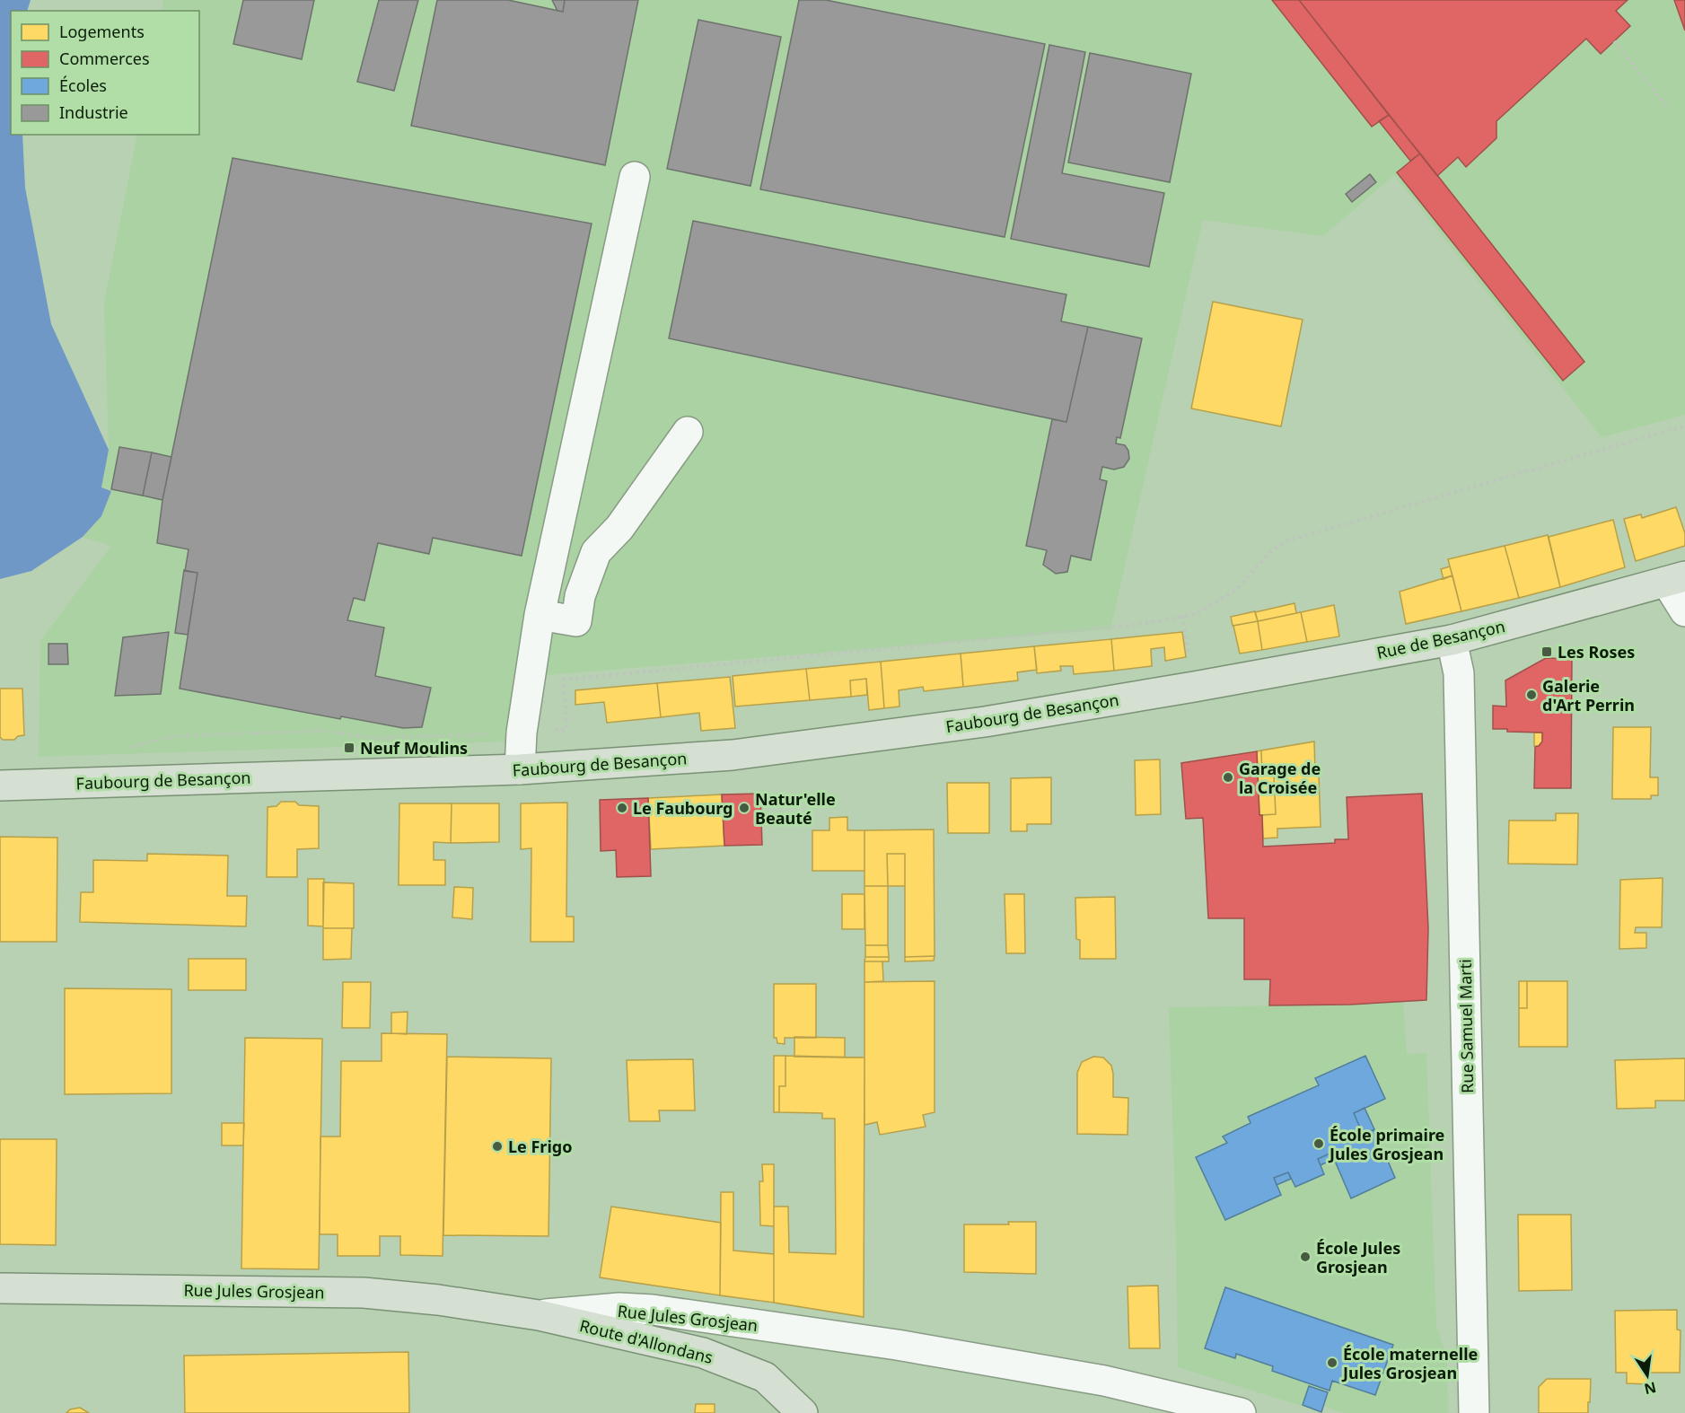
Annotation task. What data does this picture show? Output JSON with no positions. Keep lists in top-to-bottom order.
{
  "streets": {
    "main road": [
      "Rue de Besançon",
      "Faubourg de Besançon",
      "Rue Jules Grosjean",
      "Route d'Allondans"
    ],
    "street": ["Rue Samuel Marti"]
  },
  "crossings": [
    ["Rue de Besançon", "Faubourg de Besançon"],
    ["Rue de Besançon", "Rue Samuel Marti"],
    ["Rue Jules Grosjean", "Route d'Allondans"]
  ],
  "places": {
    "transit": ["Les Roses", "Neuf Moulins"],
    "other": [
      "Galerie d'Art Perrin",
      "Garage de la Croisée",
      "Le Faubourg",
      "Natur'elle Beauté",
      "École primaire Jules Grosjean",
      "Le Frigo",
      "École Jules Grosjean",
      "École maternelle Jules Grosjean"
    ]
  },
  "legend": [
    "Logements",
    "Commerces",
    "Écoles",
    "Industrie"
  ],
  "north": "bottom"
}
